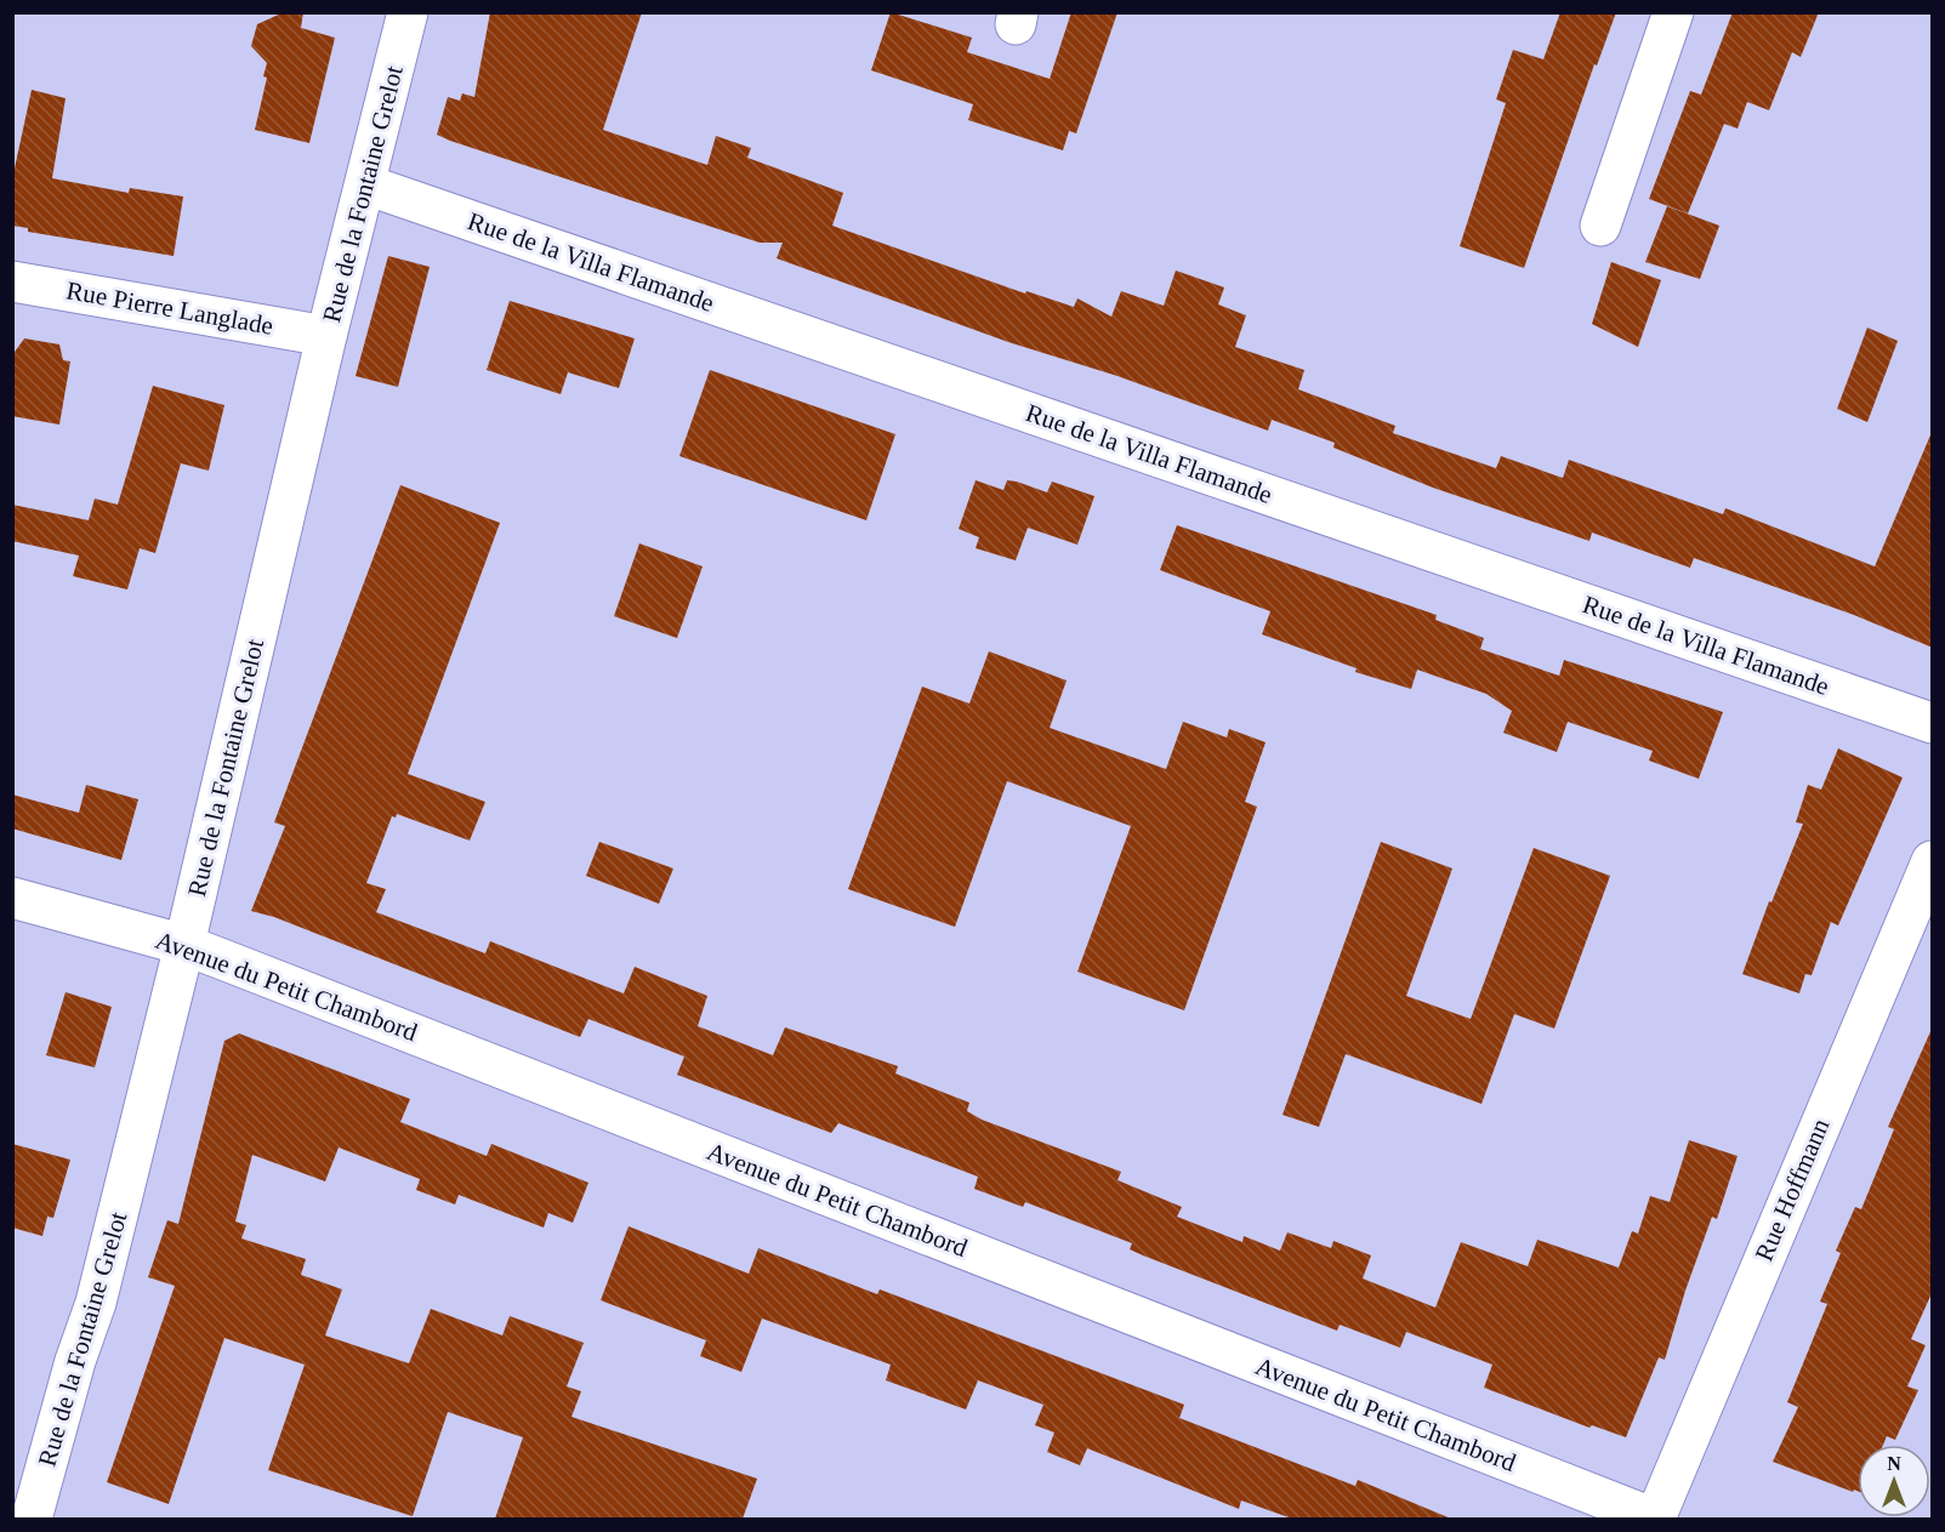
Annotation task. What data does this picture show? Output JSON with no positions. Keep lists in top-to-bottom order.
{
  "streets": {
    "street": [
      "Rue de la Fontaine Grelot",
      "Rue de la Villa Flamande",
      "Rue Pierre Langlade",
      "Avenue du Petit Chambord",
      "Rue Hoffmann"
    ]
  },
  "crossings": [
    ["Rue de la Fontaine Grelot", "Rue de la Villa Flamande"],
    ["Rue de la Fontaine Grelot", "Rue Pierre Langlade"],
    ["Rue de la Fontaine Grelot", "Avenue du Petit Chambord"],
    ["Avenue du Petit Chambord", "Rue Hoffmann"]
  ],
  "north": "top"
}
